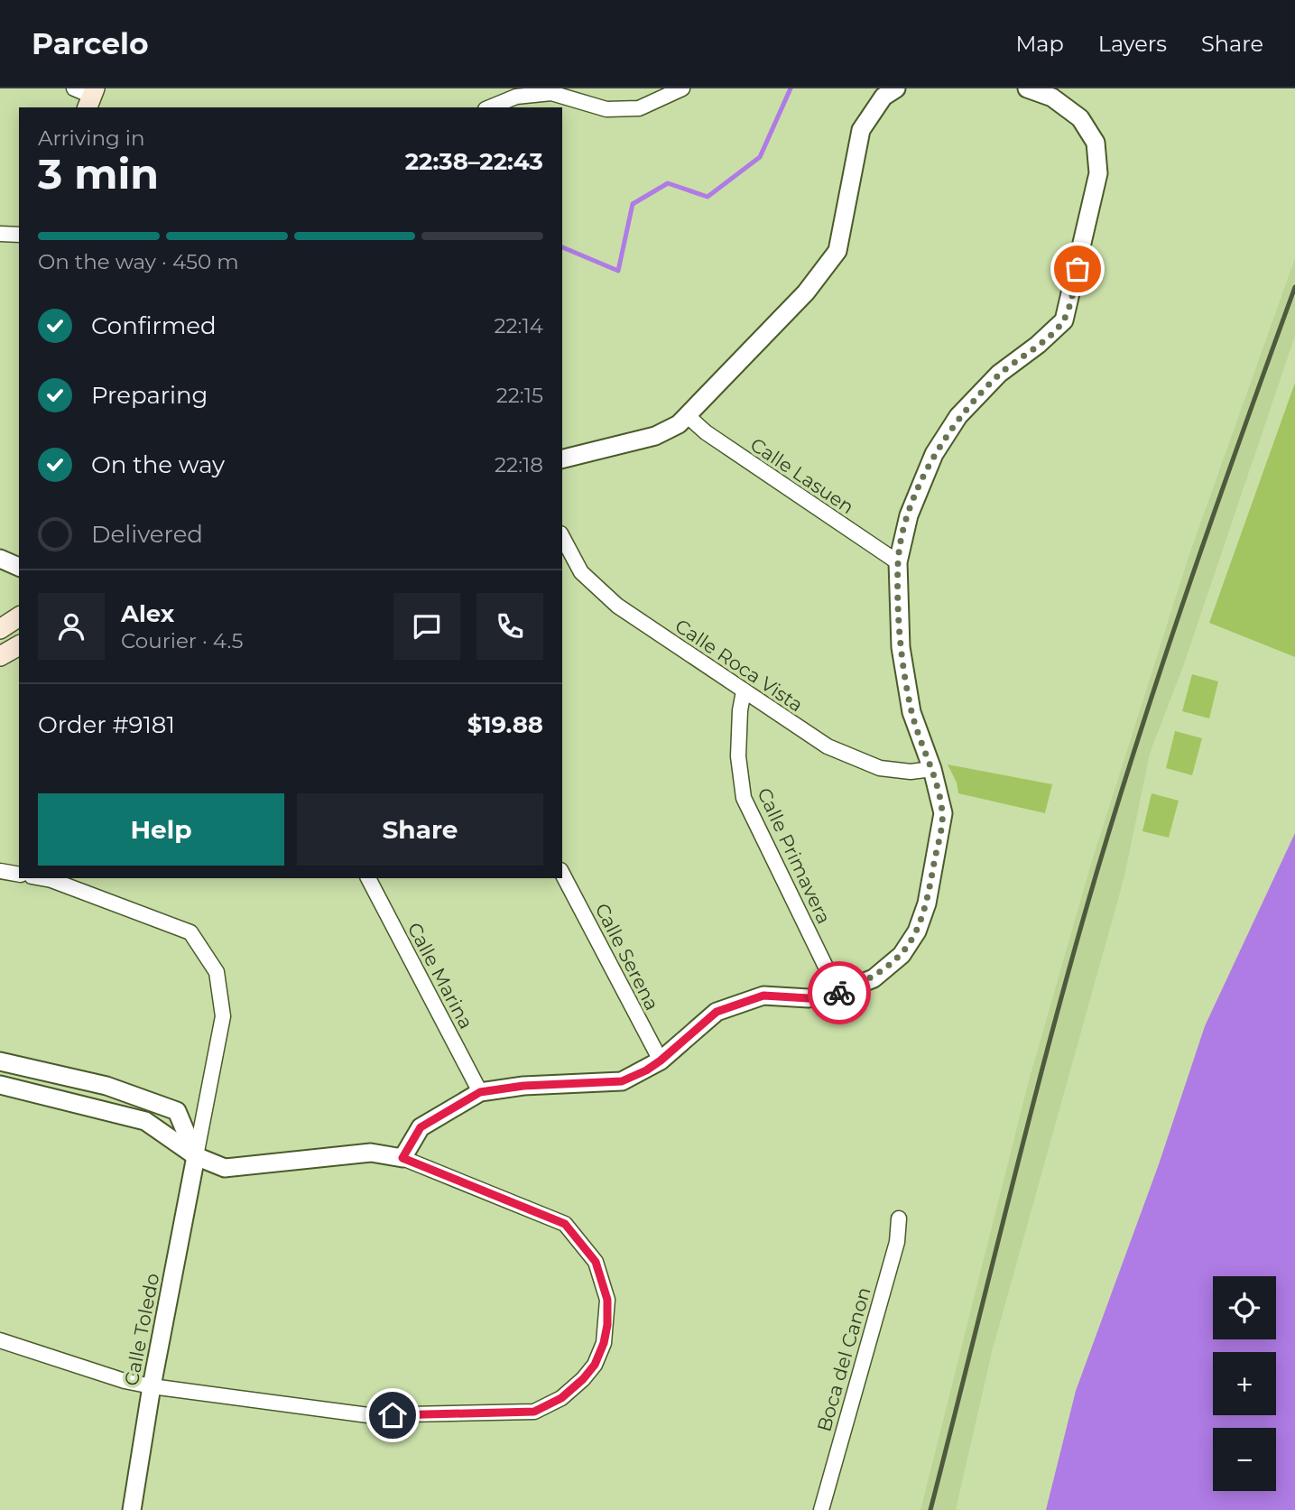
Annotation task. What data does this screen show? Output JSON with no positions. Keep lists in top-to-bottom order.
{
  "streets": {
    "street": [
      "Calle Lasuen",
      "Calle Roca Vista",
      "Calle Primavera",
      "Calle Serena",
      "Calle Marina",
      "Calle Toledo",
      "Boca del Canon"
    ]
  },
  "crossings": [
    ["Calle Roca Vista", "Calle Primavera"]
  ],
  "page": {
    "header": "Parcelo",
    "nav": ["Map", "Layers", "Share"],
    "heading": ["3 min", "Arriving in", "22:38–22:43"],
    "panel": [
      "Alex",
      "Courier · 4.5",
      "Order #9181",
      "$19.88"
    ],
    "bar": "On the way · 450 m",
    "list": [
      ["Confirmed", "22:14"],
      ["Preparing", "22:15"],
      ["On the way", "22:18"],
      "Delivered"
    ],
    "buttons": ["Help", "Share"],
    "map_buttons": ["+", "−"]
  }
}
